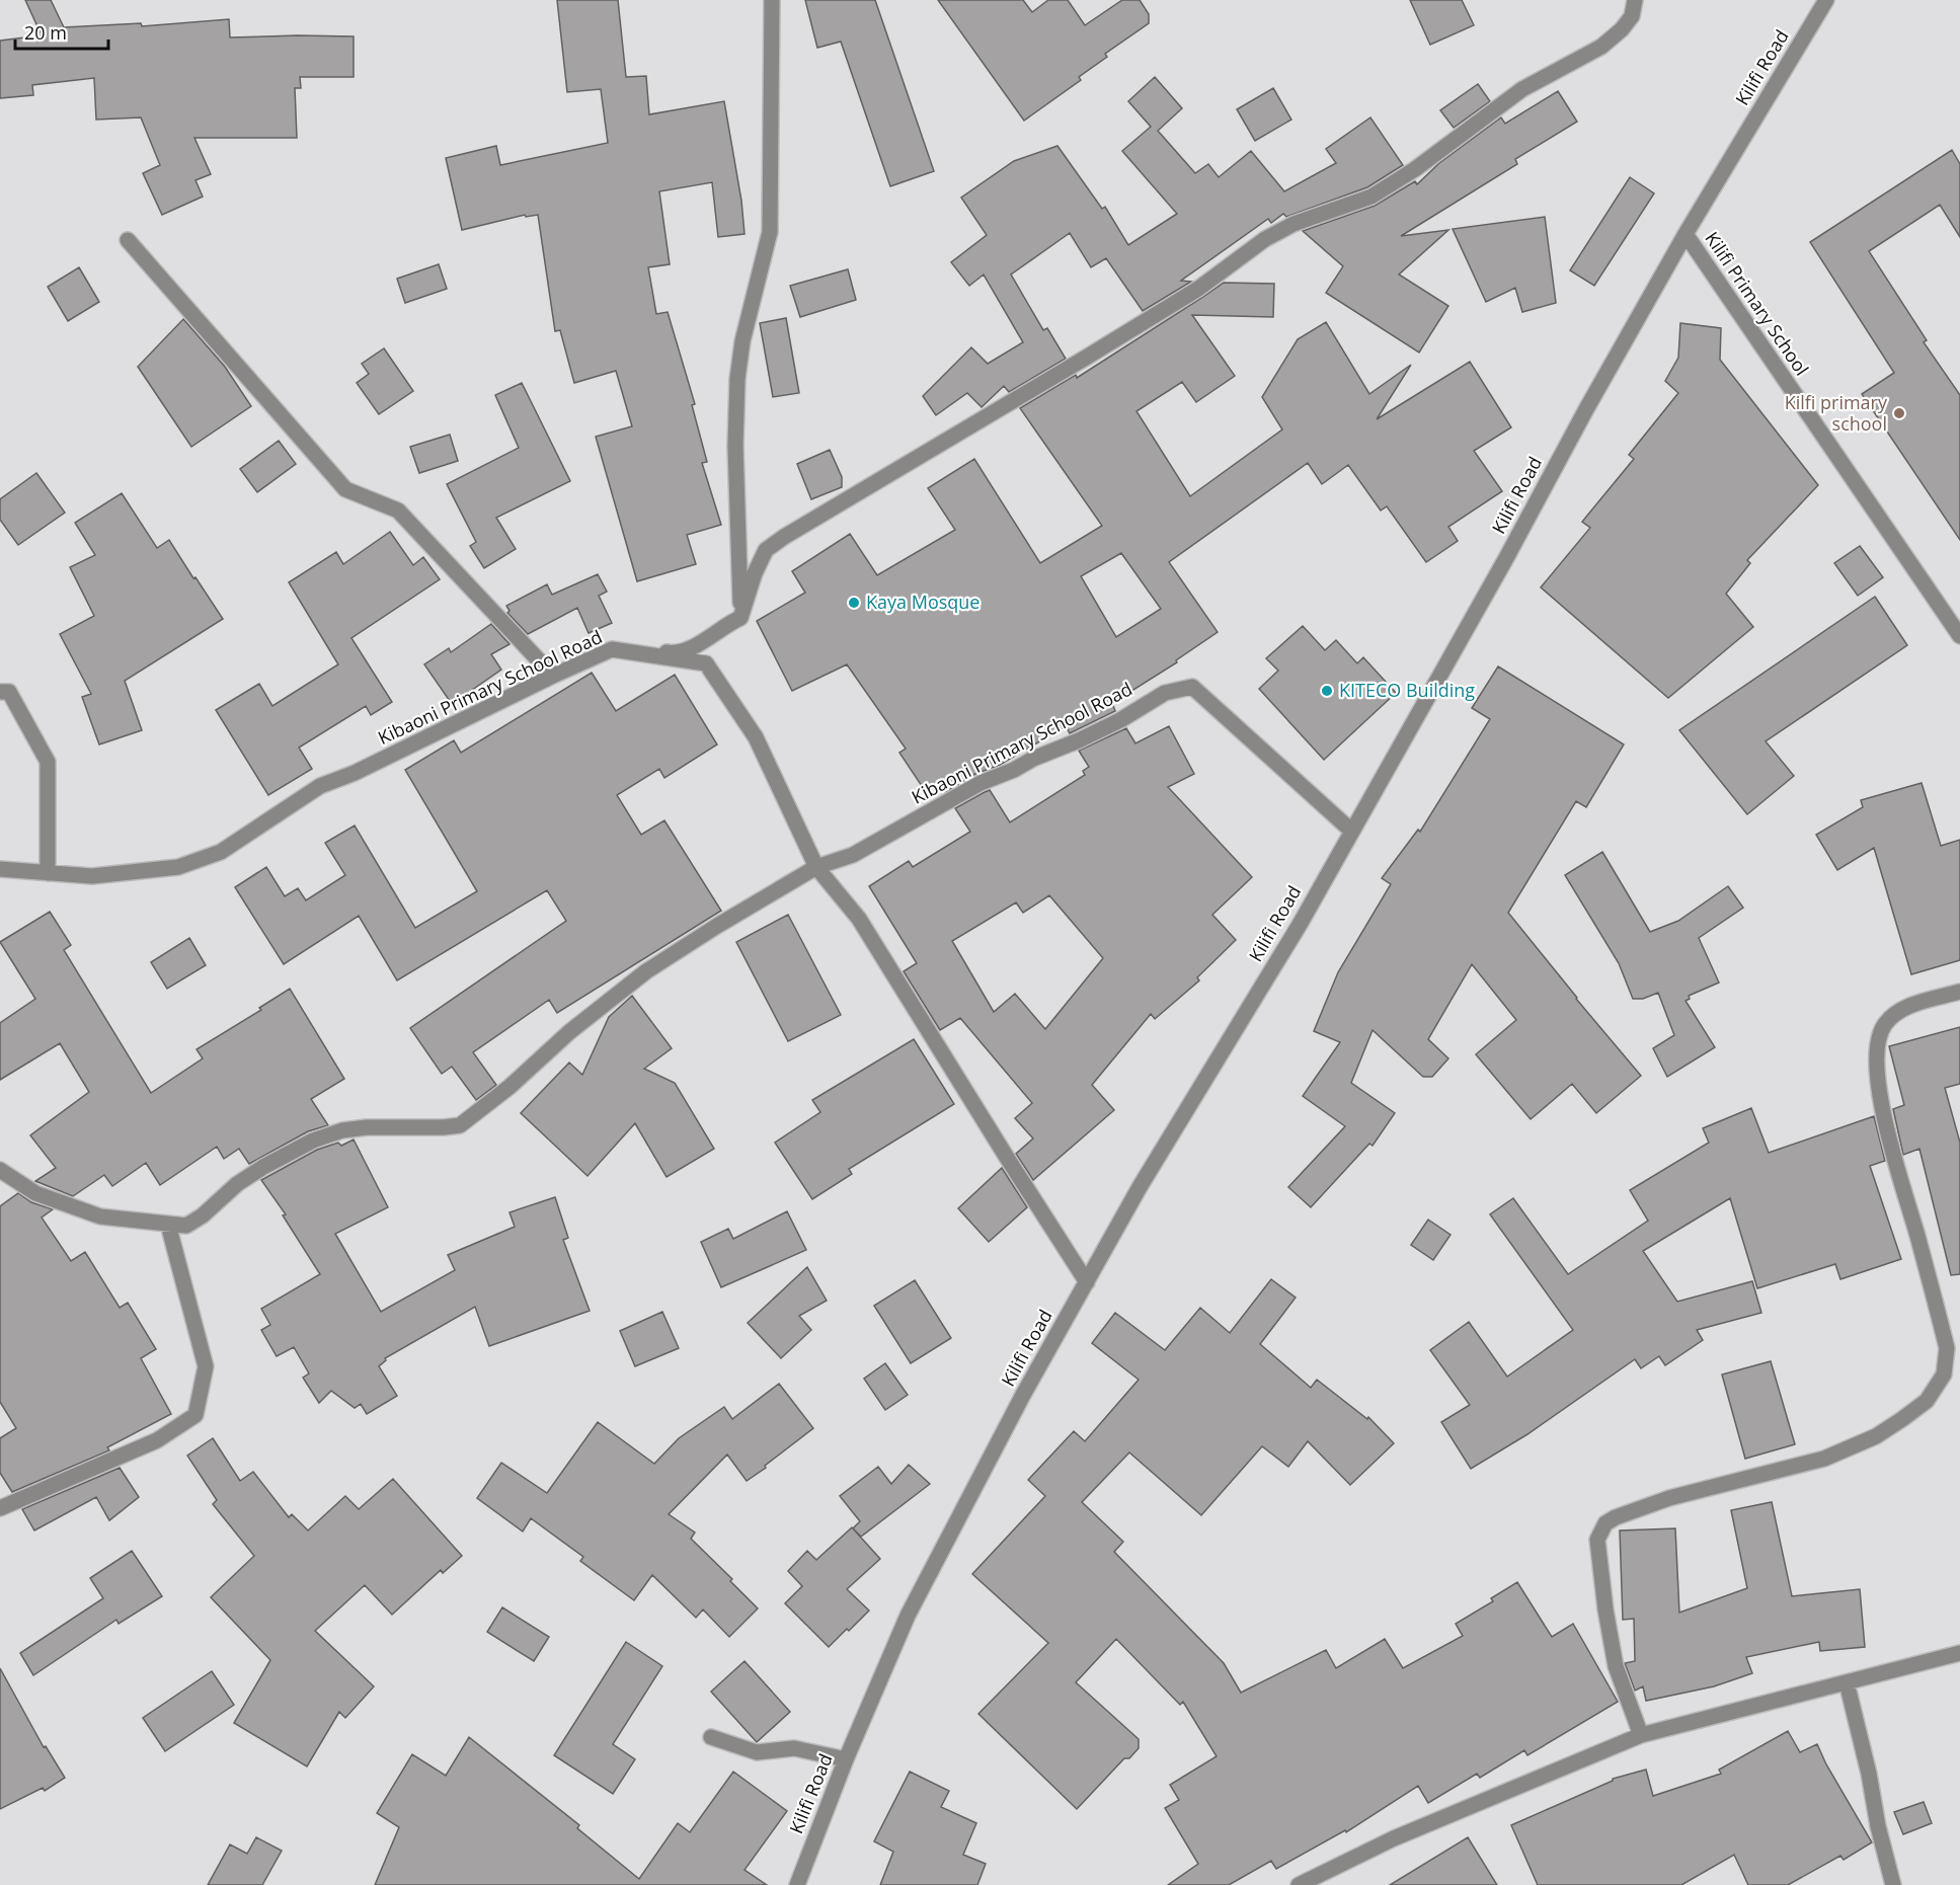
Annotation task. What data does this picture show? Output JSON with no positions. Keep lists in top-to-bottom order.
{
  "streets": {
    "street": ["Kilifi Road", "Kilifi Primary School", "Kibaoni Primary School Road"]
  },
  "crossings": [
    ["Kilifi Road", "Kilifi Primary School"],
    ["Kilifi Road", "Kibaoni Primary School Road"]
  ],
  "places": ["Kilfi primary school", "Kaya Mosque", "KITECO Building"],
  "scale_bar": "20 m"
}
